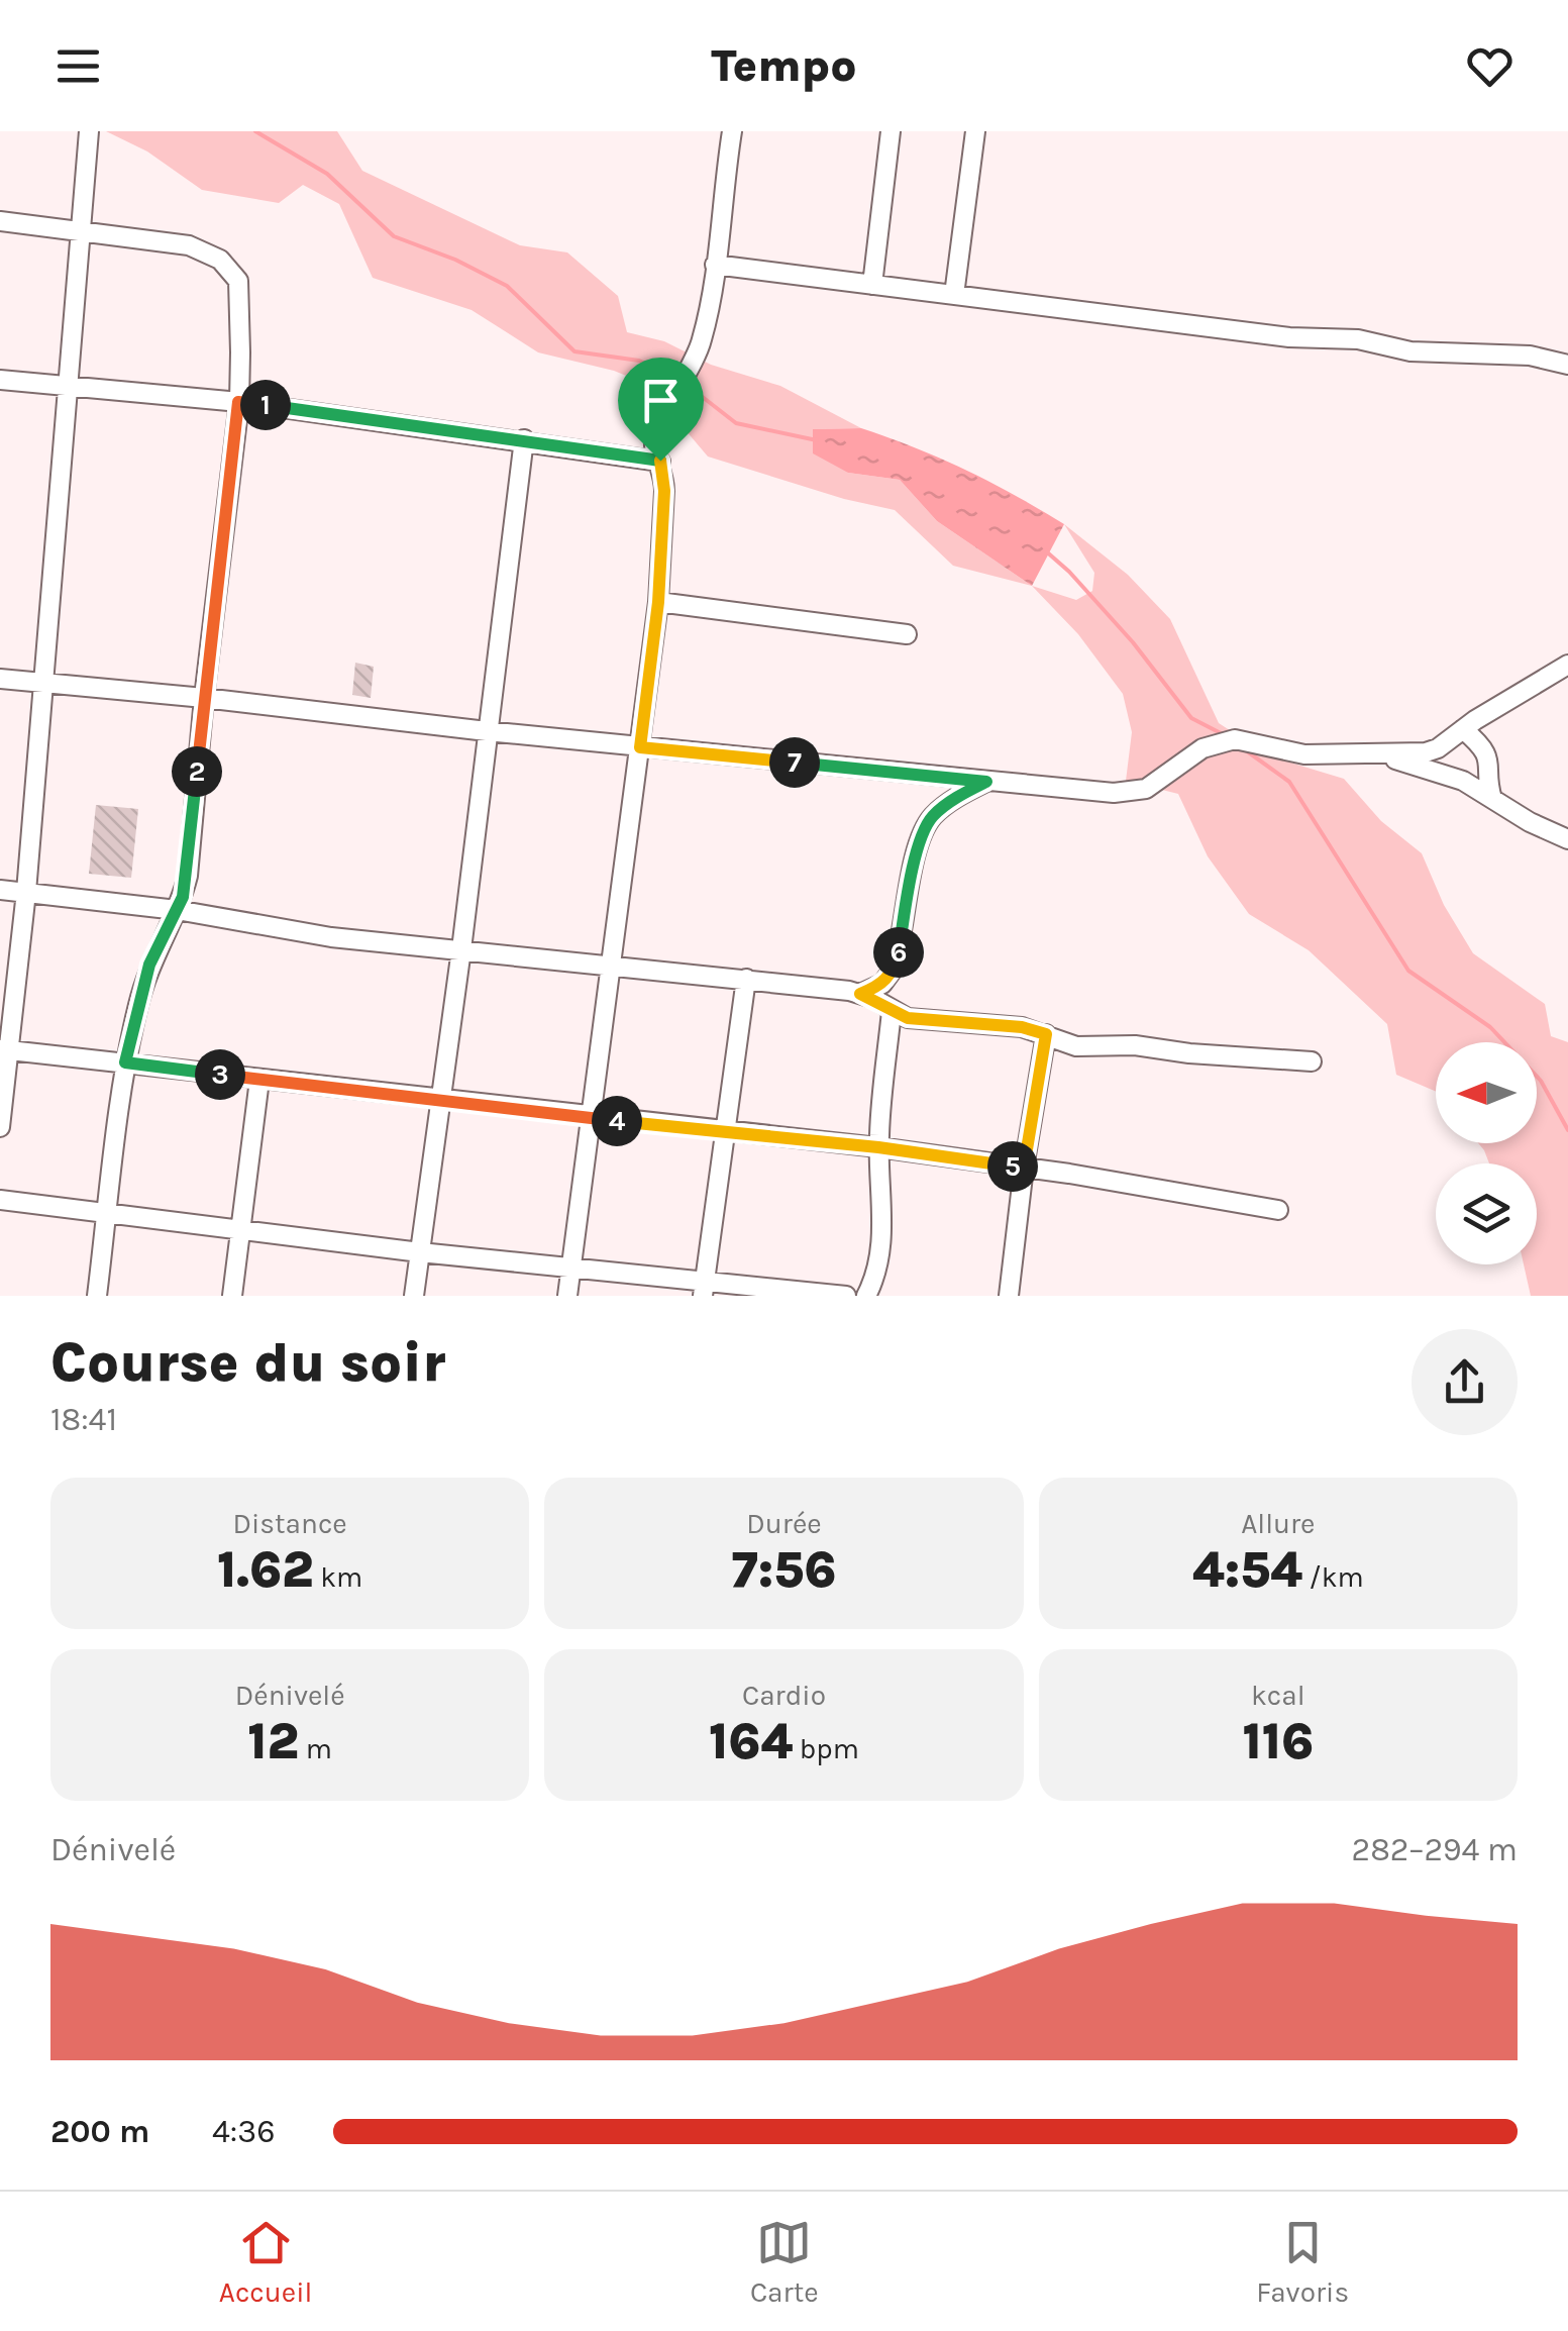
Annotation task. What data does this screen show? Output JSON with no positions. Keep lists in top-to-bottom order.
{
  "north": "left",
  "page": {
    "header": "Tempo",
    "pins": [
      "1",
      "7",
      "2",
      "6",
      "3",
      "4",
      "5"
    ],
    "heading": ["Course du soir", "18:41"],
    "stats": [
      ["Distance", "1.62 km"],
      ["Durée", "7:56"],
      ["Allure", "4:54 /km"],
      ["Dénivelé", "12 m"],
      ["Cardio", "164 bpm"],
      ["kcal", "116"]
    ],
    "chart": ["Dénivelé", "282–294 m"],
    "list": [
      {
        "name": "200 m",
        "note": "4:36"
      }
    ],
    "tabs": ["Accueil", "Carte", "Favoris"]
  }
}
